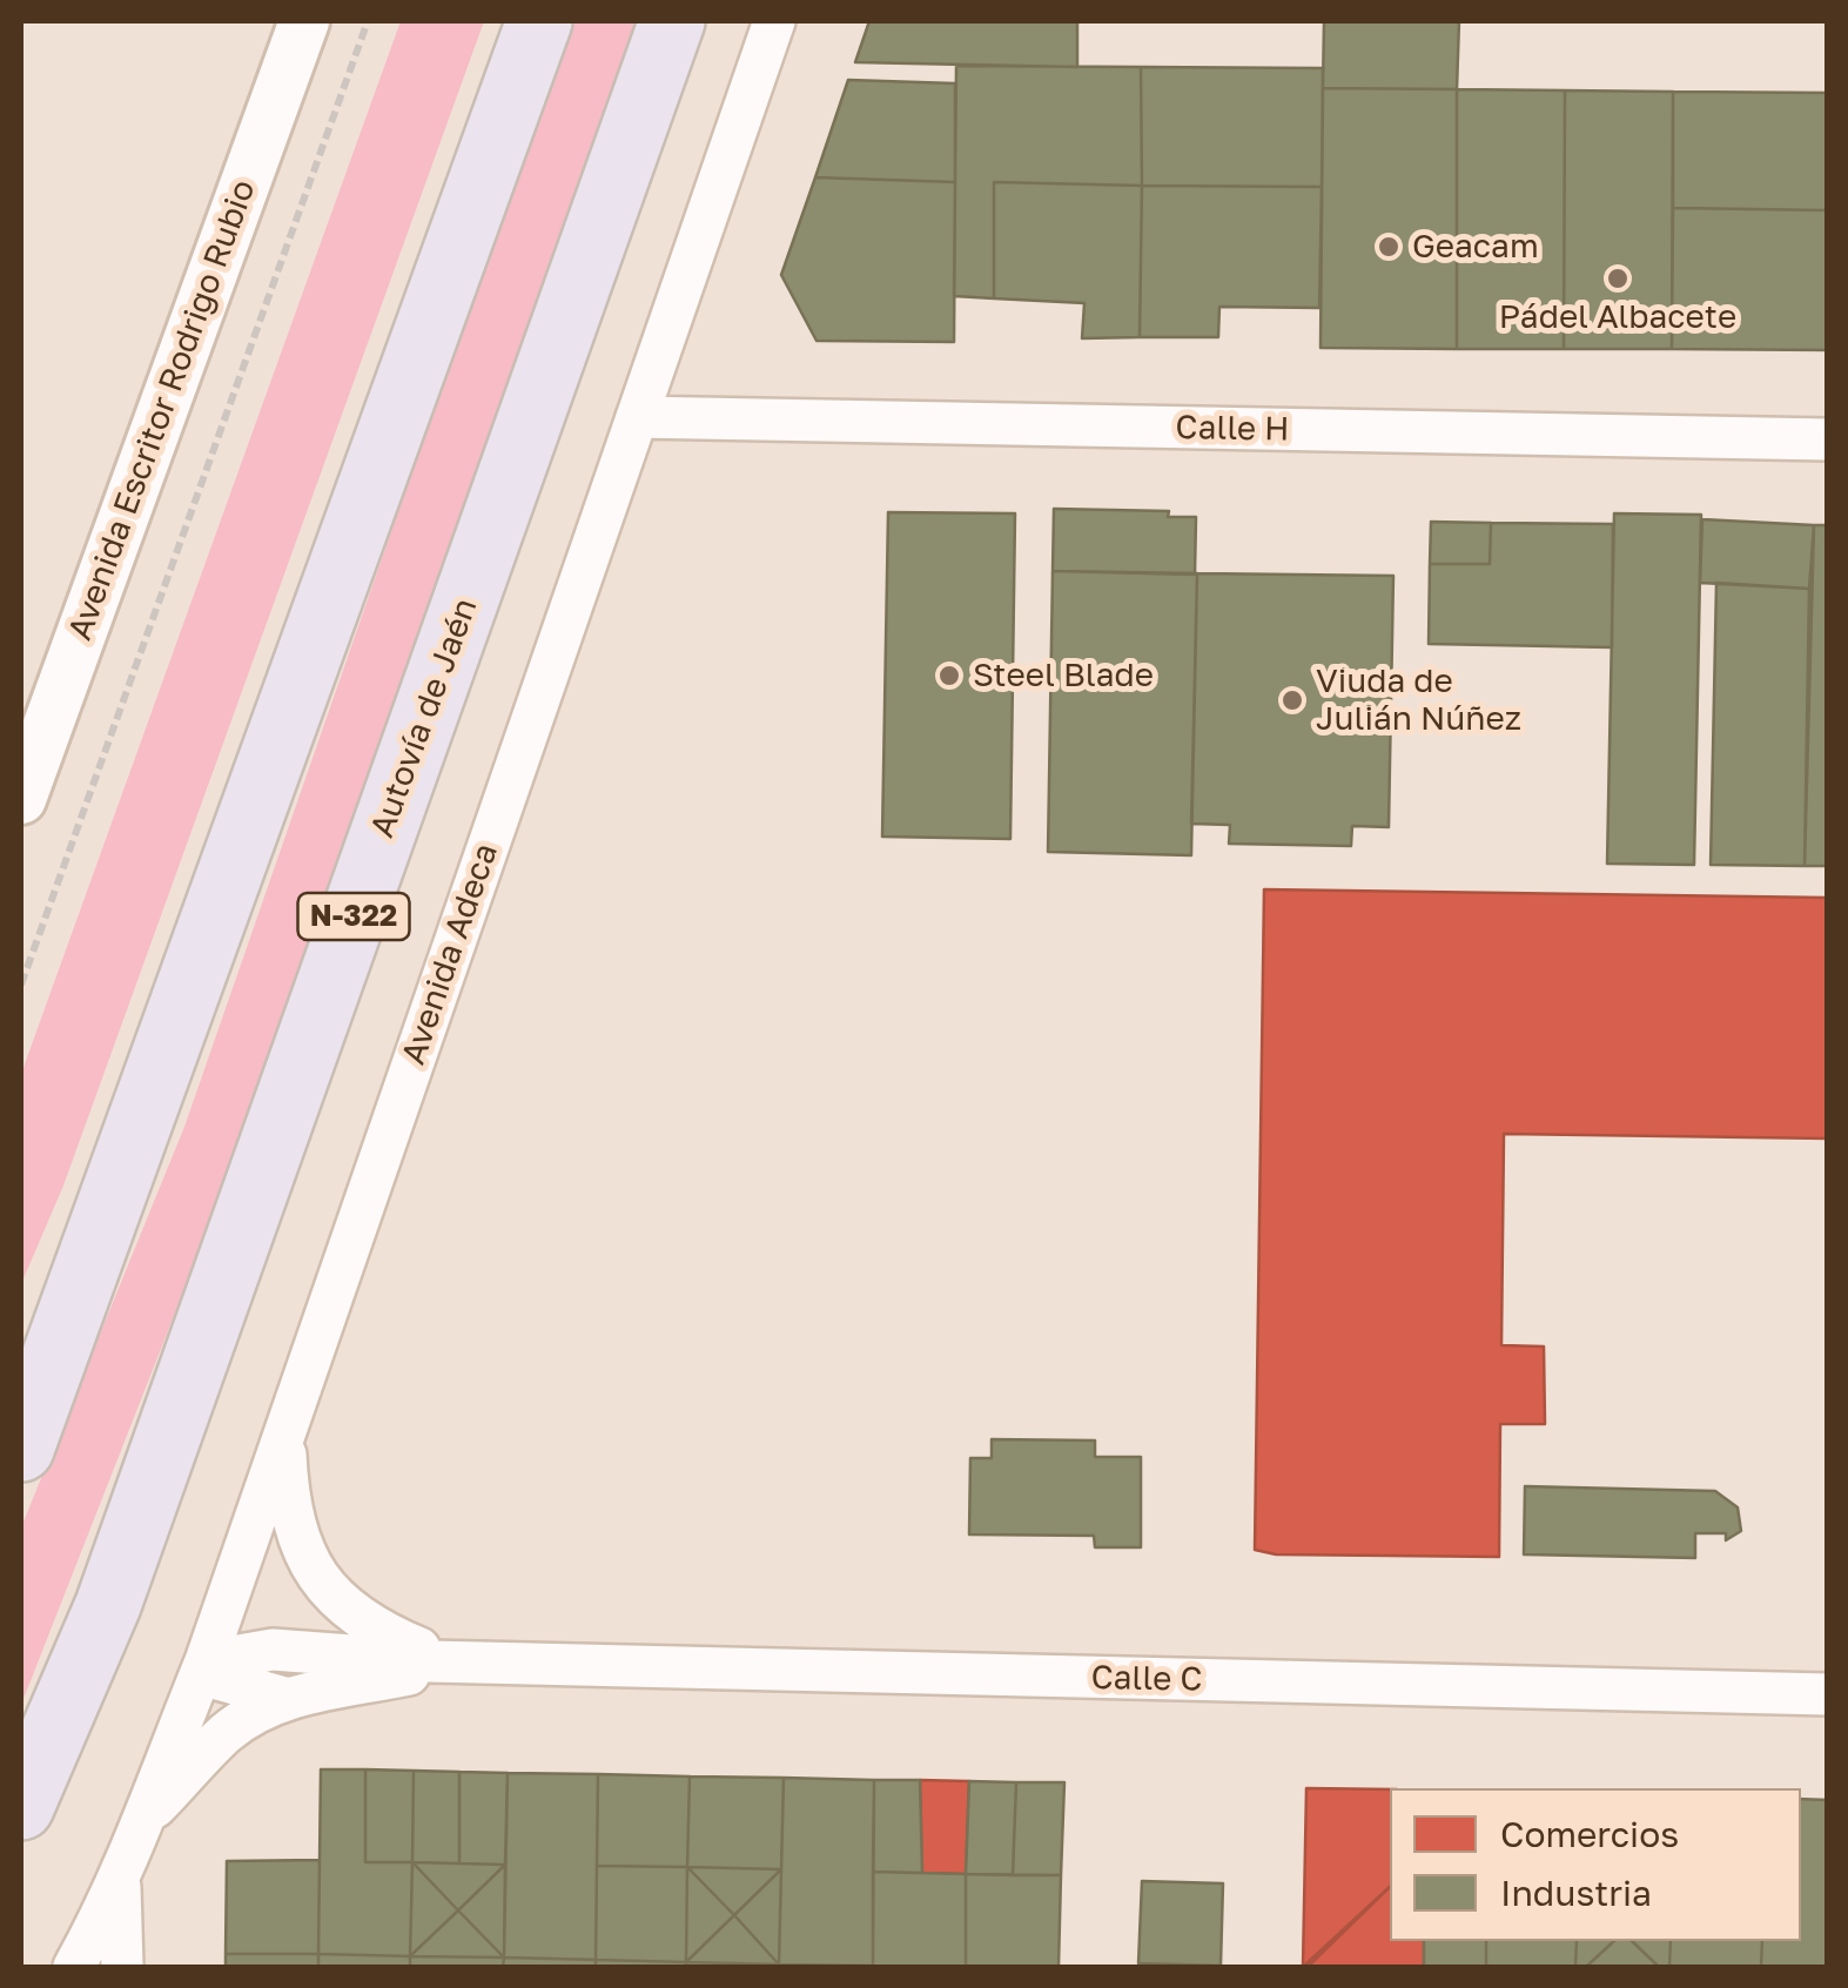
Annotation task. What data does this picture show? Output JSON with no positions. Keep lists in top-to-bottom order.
{
  "streets": {
    "highway": ["Autovía de Jaén", "N-322"],
    "street": [
      "Avenida Escritor Rodrigo Rubio",
      "Calle H",
      "Avenida Adeca",
      "Calle C"
    ]
  },
  "crossings": [
    ["Calle H", "Avenida Adeca"],
    ["Avenida Adeca", "Calle C"]
  ],
  "places": [
    "Geacam",
    "Pádel Albacete",
    "Steel Blade",
    "Viuda de Julián Núñez"
  ],
  "legend": ["Comercios", "Industria"]
}
